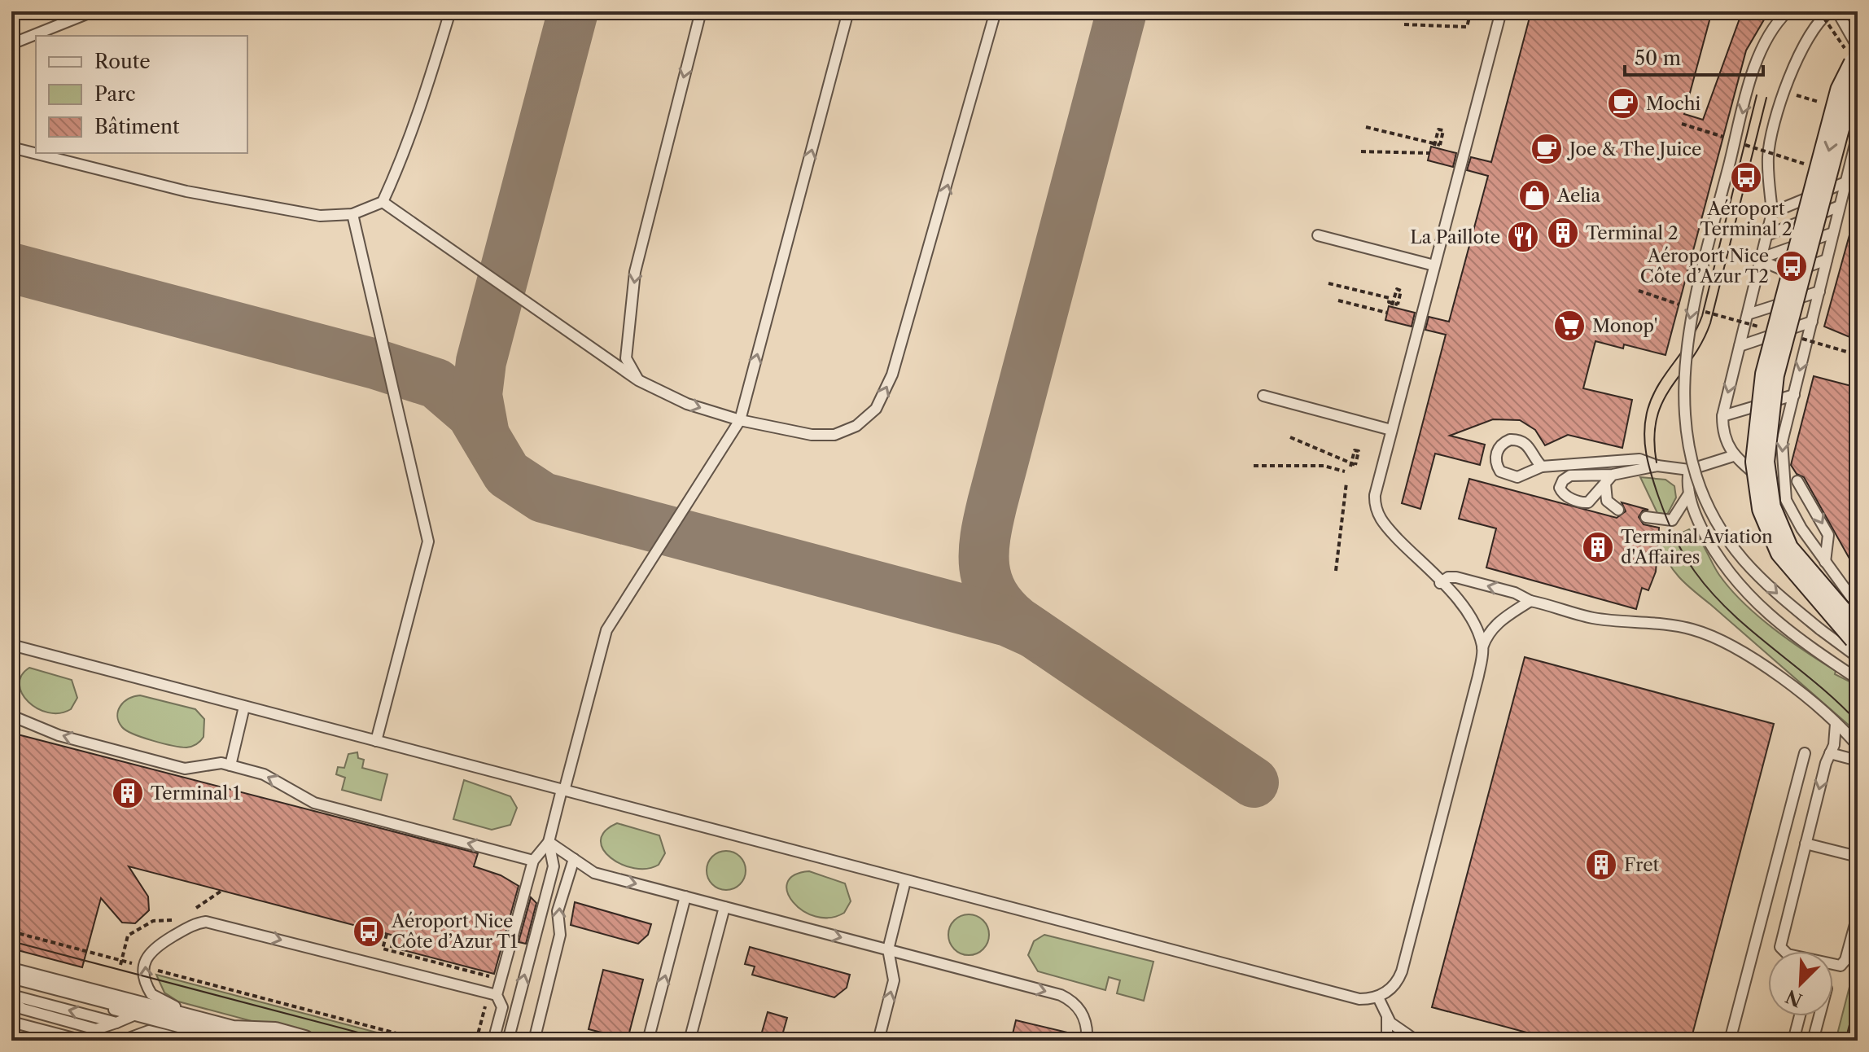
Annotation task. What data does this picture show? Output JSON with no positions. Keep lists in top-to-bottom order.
{
  "places": {
    "cafe": ["Mochi", "Joe & The Juice"],
    "bus stop": ["Aéroport Terminal 2", "Aéroport Nice Côte d’Azur T2", "Aéroport Nice Côte d’Azur T1"],
    "shop": ["Aelia"],
    "building": [
      "Terminal 2",
      "Terminal Aviation d'Affaires",
      "Terminal 1",
      "Fret"
    ],
    "restaurant": ["La Paillote"],
    "supermarket": ["Monop'"]
  },
  "legend": ["Route", "Parc", "Bâtiment"],
  "scale_bar": "50 m",
  "north": "bottom left"
}
